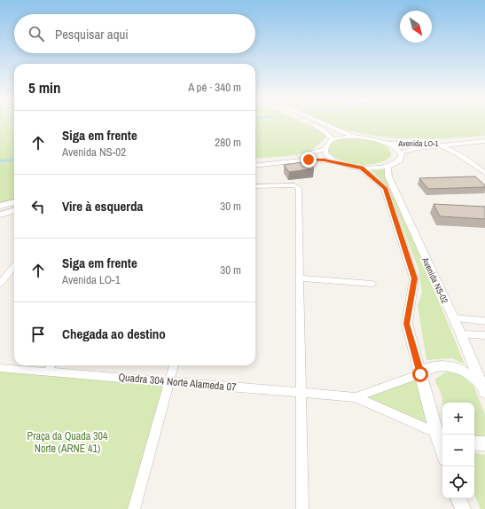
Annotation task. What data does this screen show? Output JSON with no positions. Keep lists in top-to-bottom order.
{
  "streets": {
    "street": ["Avenida LO-1", "Avenida NS-02", "Quadra 304 Norte Alameda 07"]
  },
  "crossings": [
    ["Avenida NS-02", "Quadra 304 Norte Alameda 07"]
  ],
  "parks": ["Praça da Quada 304 Norte (ARNE 41)"],
  "north": "bottom right",
  "page": {
    "search": "Pesquisar aqui",
    "heading": ["5 min", "A pé · 340 m"],
    "list": [
      ["Siga em frente", "Avenida NS-02", "280 m"],
      ["Vire à esquerda", "30 m"],
      ["Siga em frente", "Avenida LO-1", "30 m"],
      "Chegada ao destino"
    ],
    "map_buttons": ["+", "−"]
  }
}
